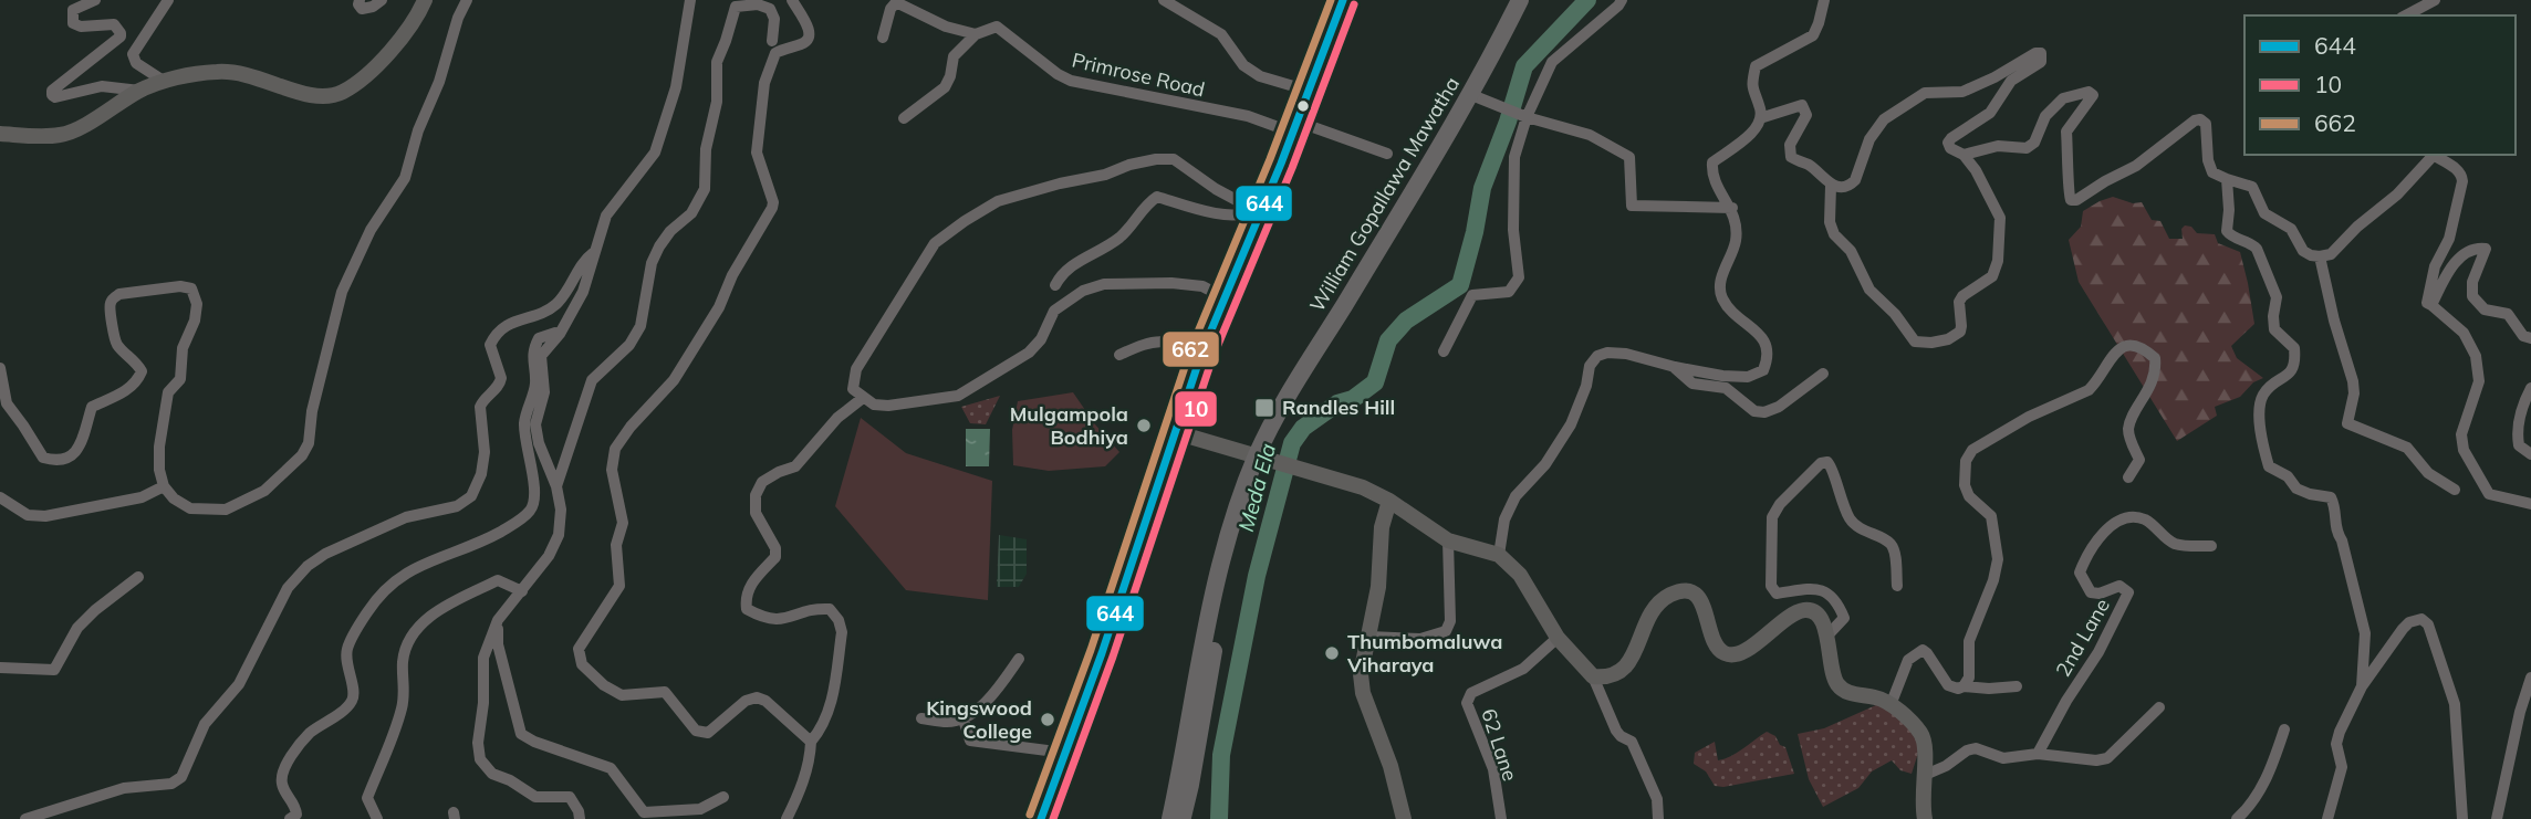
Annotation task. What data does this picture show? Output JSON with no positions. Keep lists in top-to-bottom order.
{
  "streets": {
    "main road": ["William Gopallawa Mawatha"],
    "street": ["Primrose Road", "2nd Lane", "62 Lane"]
  },
  "water": ["Meda Ela"],
  "places": {
    "transit": ["Randles Hill"],
    "other": ["Mulgampola Bodhiya", "Thumbomaluwa Viharaya", "Kingswood College"]
  },
  "lines": ["transit line 644", "transit line 662", "transit line 10"],
  "legend": ["644", "10", "662"]
}
